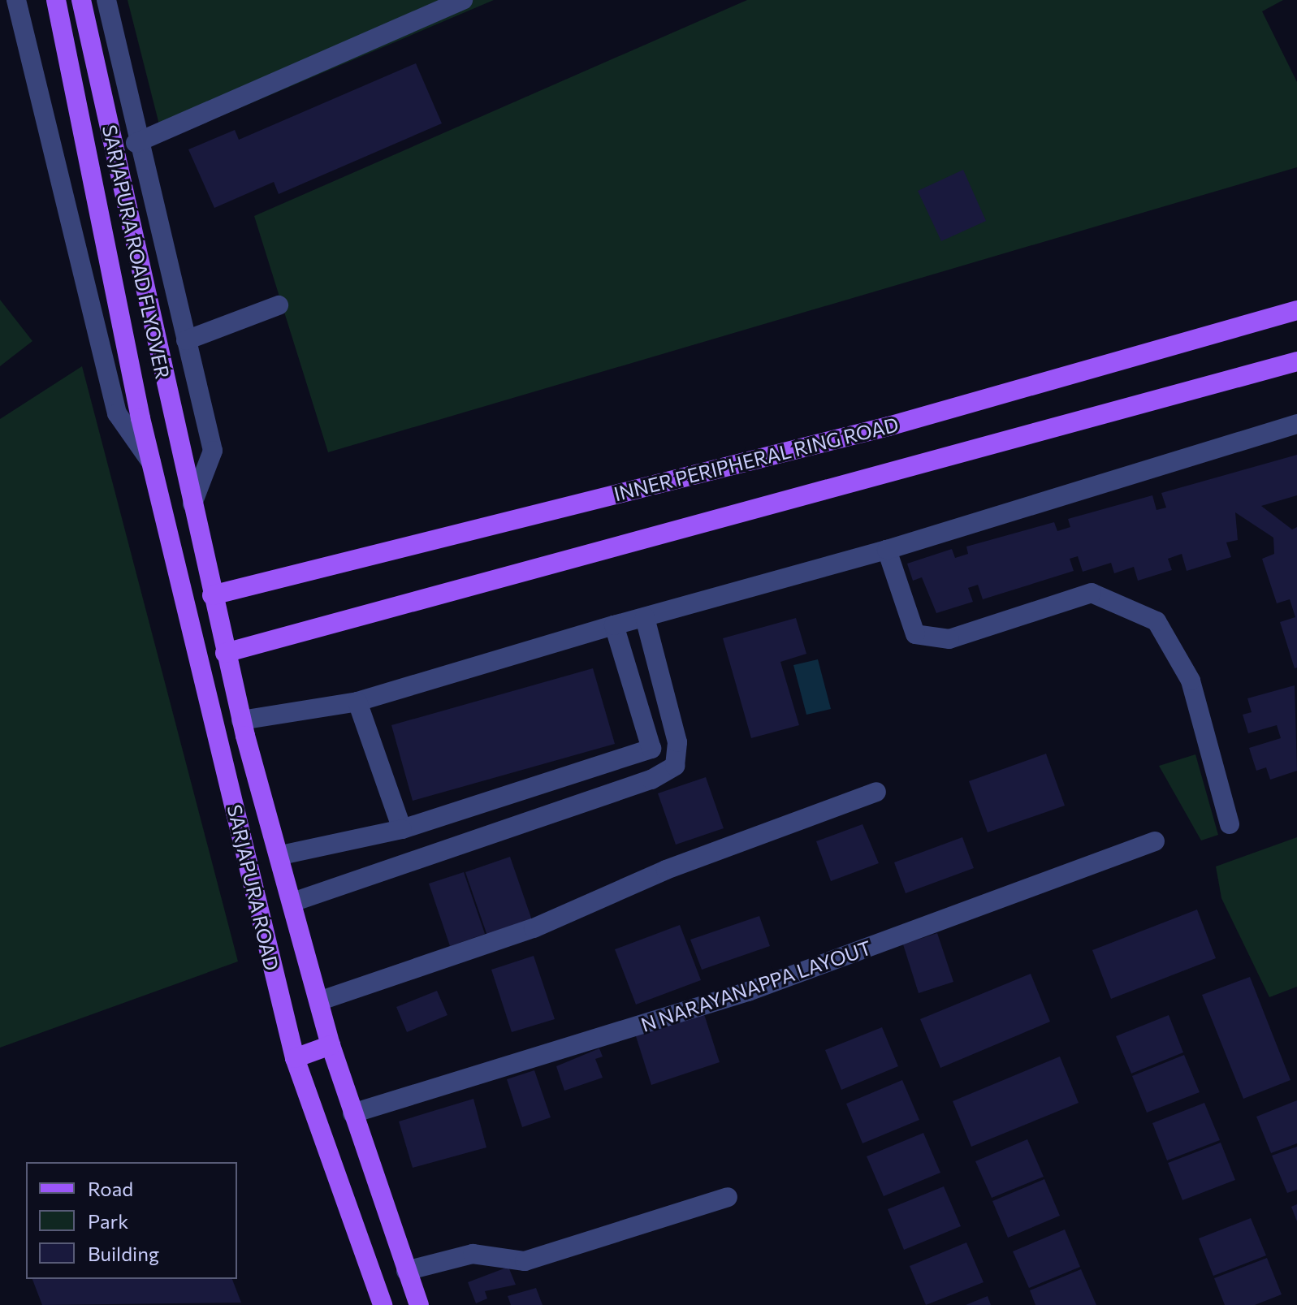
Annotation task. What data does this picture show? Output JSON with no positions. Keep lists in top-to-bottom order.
{
  "streets": {
    "main road": ["SARJAPURA ROAD FLYOVER", "INNER PERIPHERAL RING ROAD", "SARJAPURA ROAD"],
    "street": ["N NARAYANAPPA LAYOUT"]
  },
  "crossings": [
    ["SARJAPURA ROAD FLYOVER", "SARJAPURA ROAD"],
    ["INNER PERIPHERAL RING ROAD", "SARJAPURA ROAD"],
    ["SARJAPURA ROAD", "N NARAYANAPPA LAYOUT"]
  ],
  "legend": ["Road", "Park", "Building"]
}
